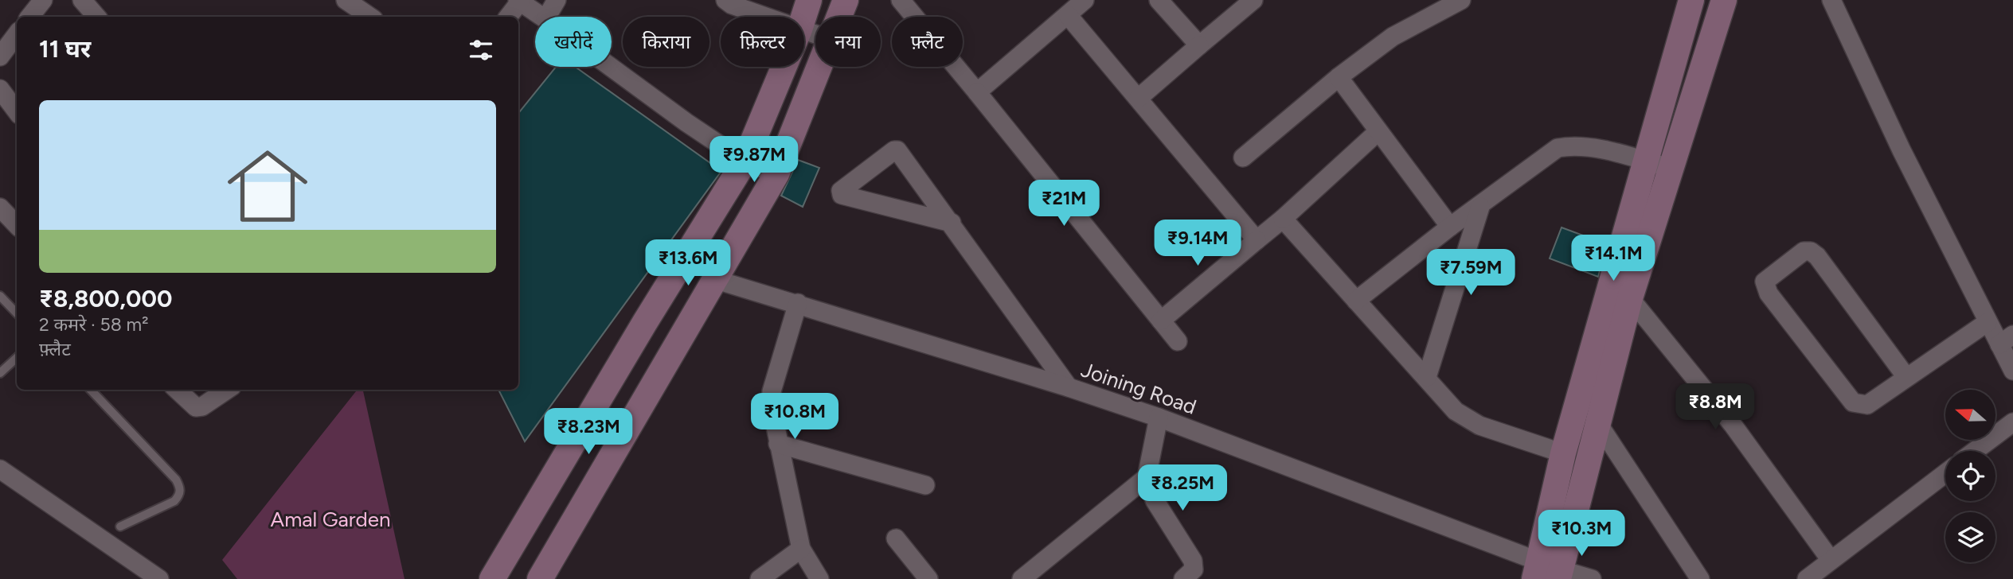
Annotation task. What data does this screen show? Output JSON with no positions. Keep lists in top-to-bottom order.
{
  "streets": {
    "street": ["Joining Road"]
  },
  "parks": ["Amal Garden"],
  "north": "left",
  "page": {
    "chip": [
      "खरीदें",
      "किराया",
      "फ़िल्टर",
      "नया",
      "फ़्लैट"
    ],
    "heading": "11 घर",
    "list": [
      {
        "name": "₹8,800,000",
        "note": "2 कमरे · 58 m² · फ़्लैट"
      }
    ],
    "price": [
      "₹9.87M",
      "₹21M",
      "₹9.14M",
      "₹14.1M",
      "₹13.6M",
      "₹7.59M",
      "₹8.8M",
      "₹10.8M",
      "₹8.23M",
      "₹8.25M",
      "₹10.3M"
    ]
  }
}
